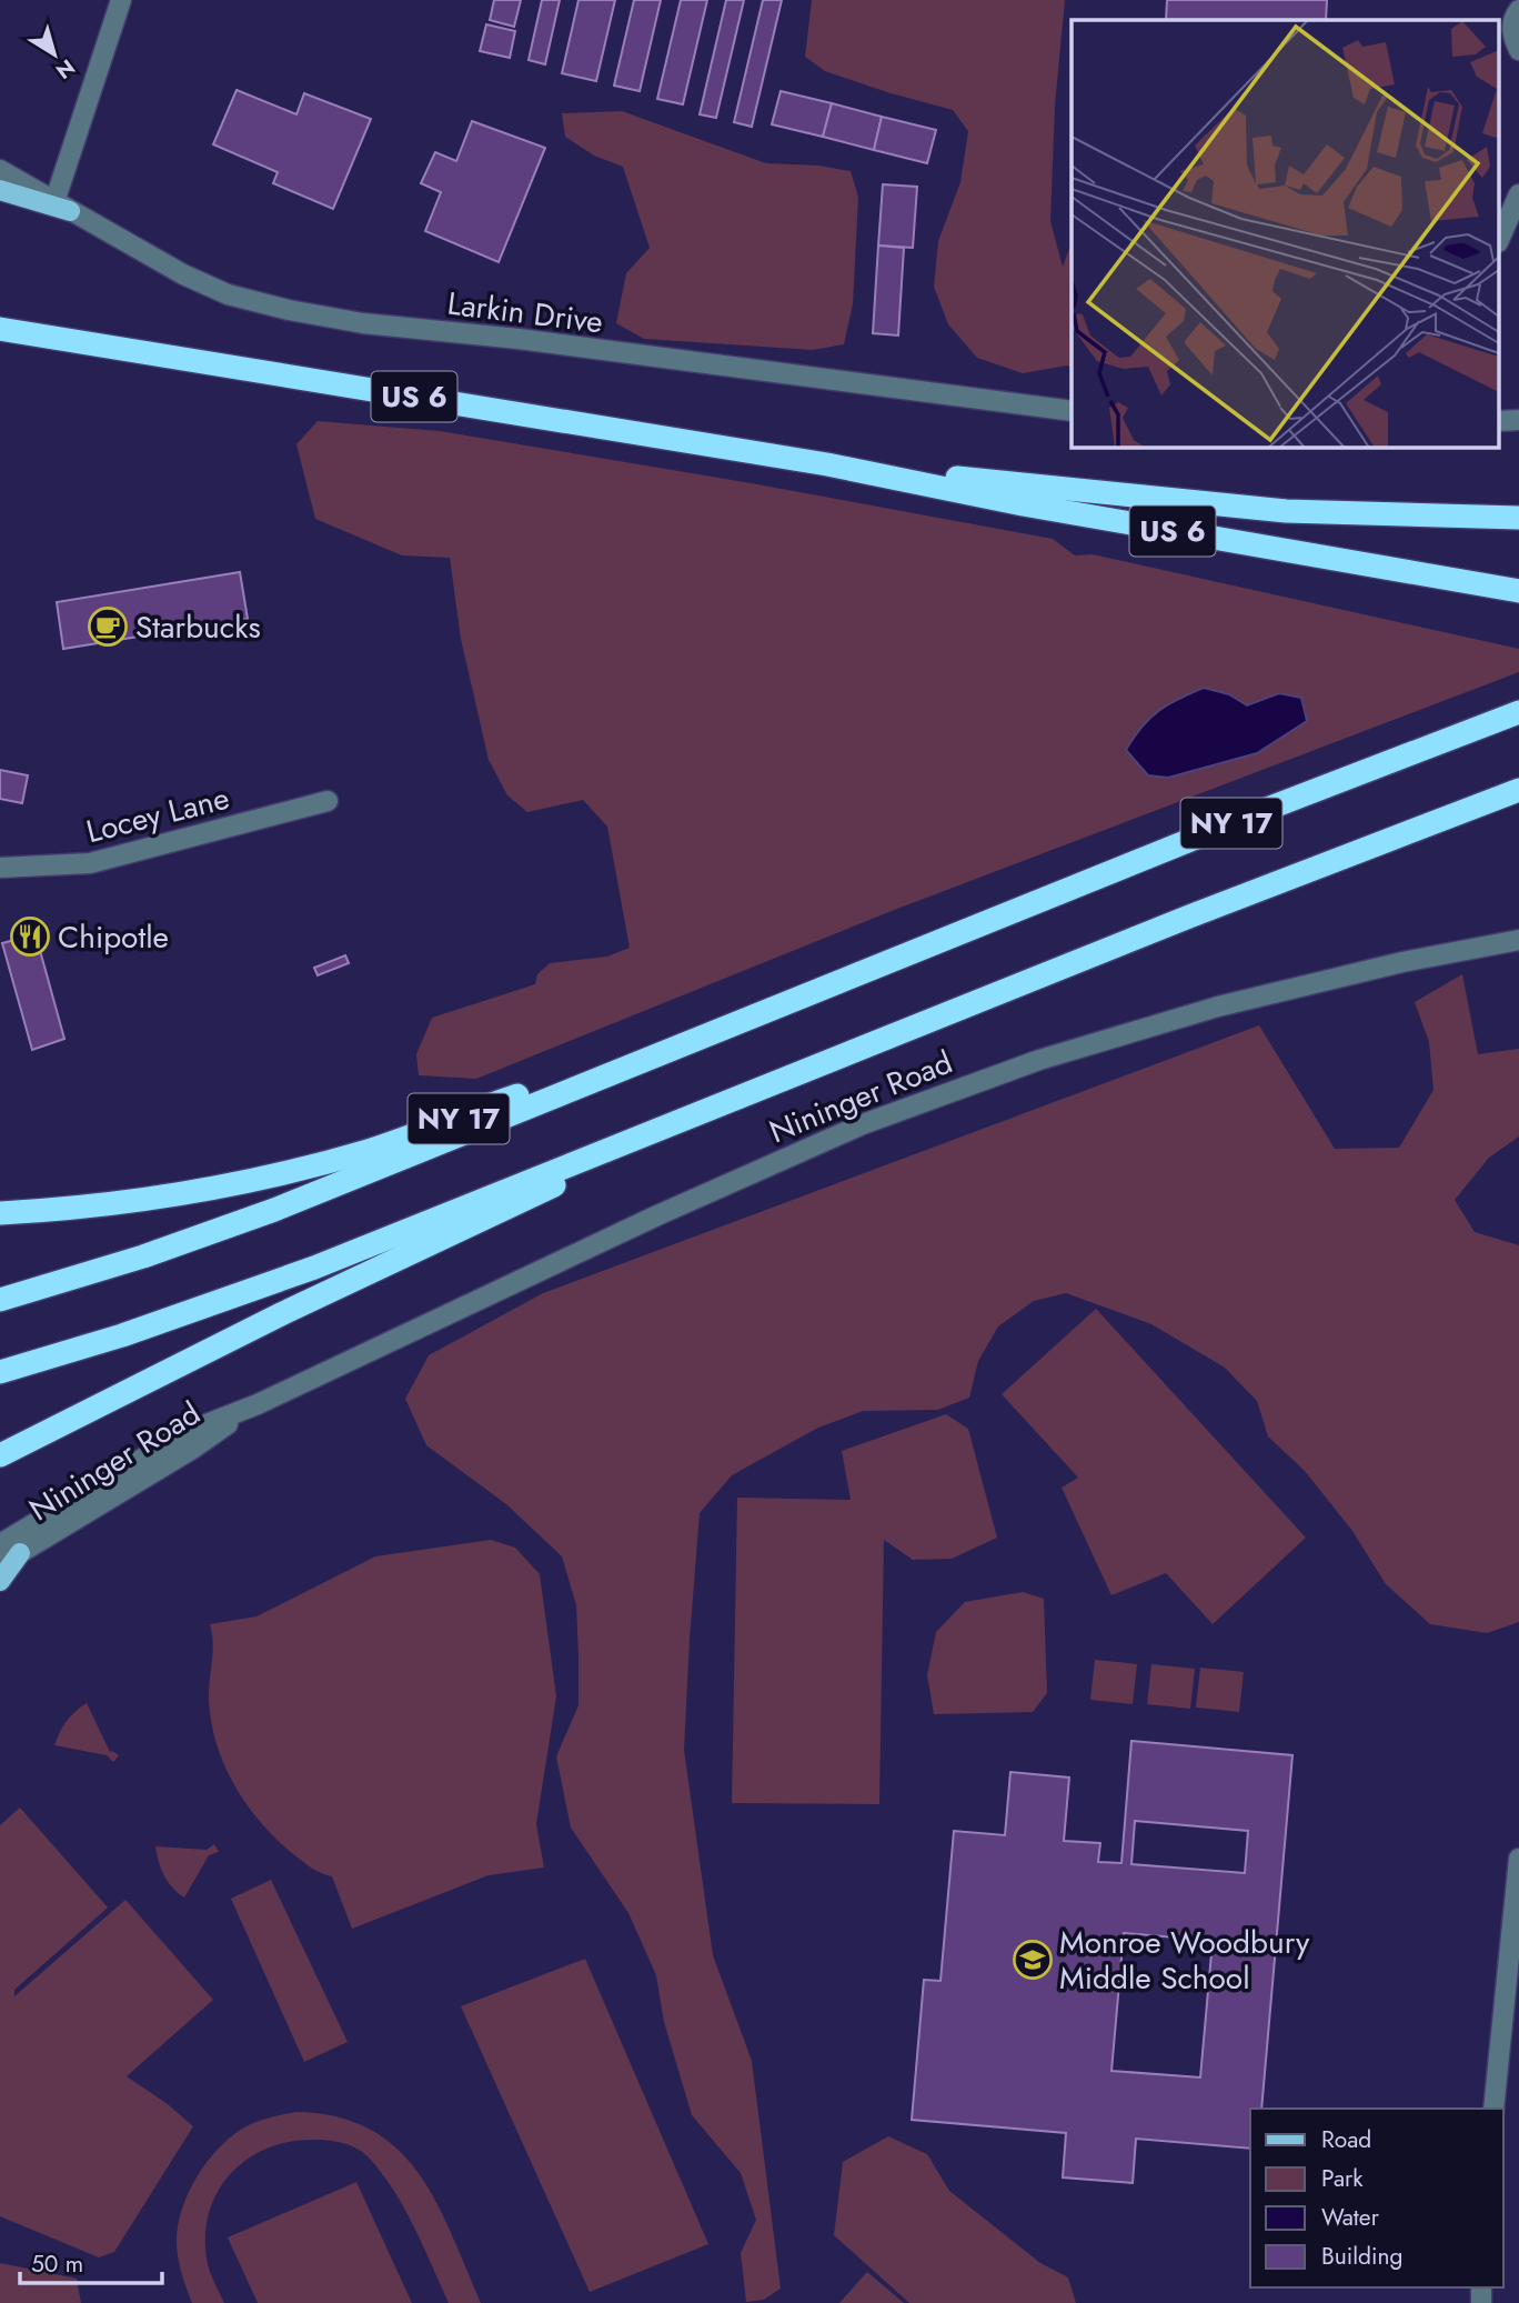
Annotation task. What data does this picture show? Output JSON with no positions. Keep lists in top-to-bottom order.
{
  "streets": {
    "highway": ["US 6", "NY 17"],
    "street": ["Larkin Drive", "Locey Lane", "Nininger Road"]
  },
  "places": {
    "cafe": ["Starbucks"],
    "restaurant": ["Chipotle"],
    "school or university": ["Monroe Woodbury Middle School"]
  },
  "legend": [
    "Road",
    "Park",
    "Water",
    "Building"
  ],
  "scale_bar": "50 m",
  "north": "bottom right"
}
